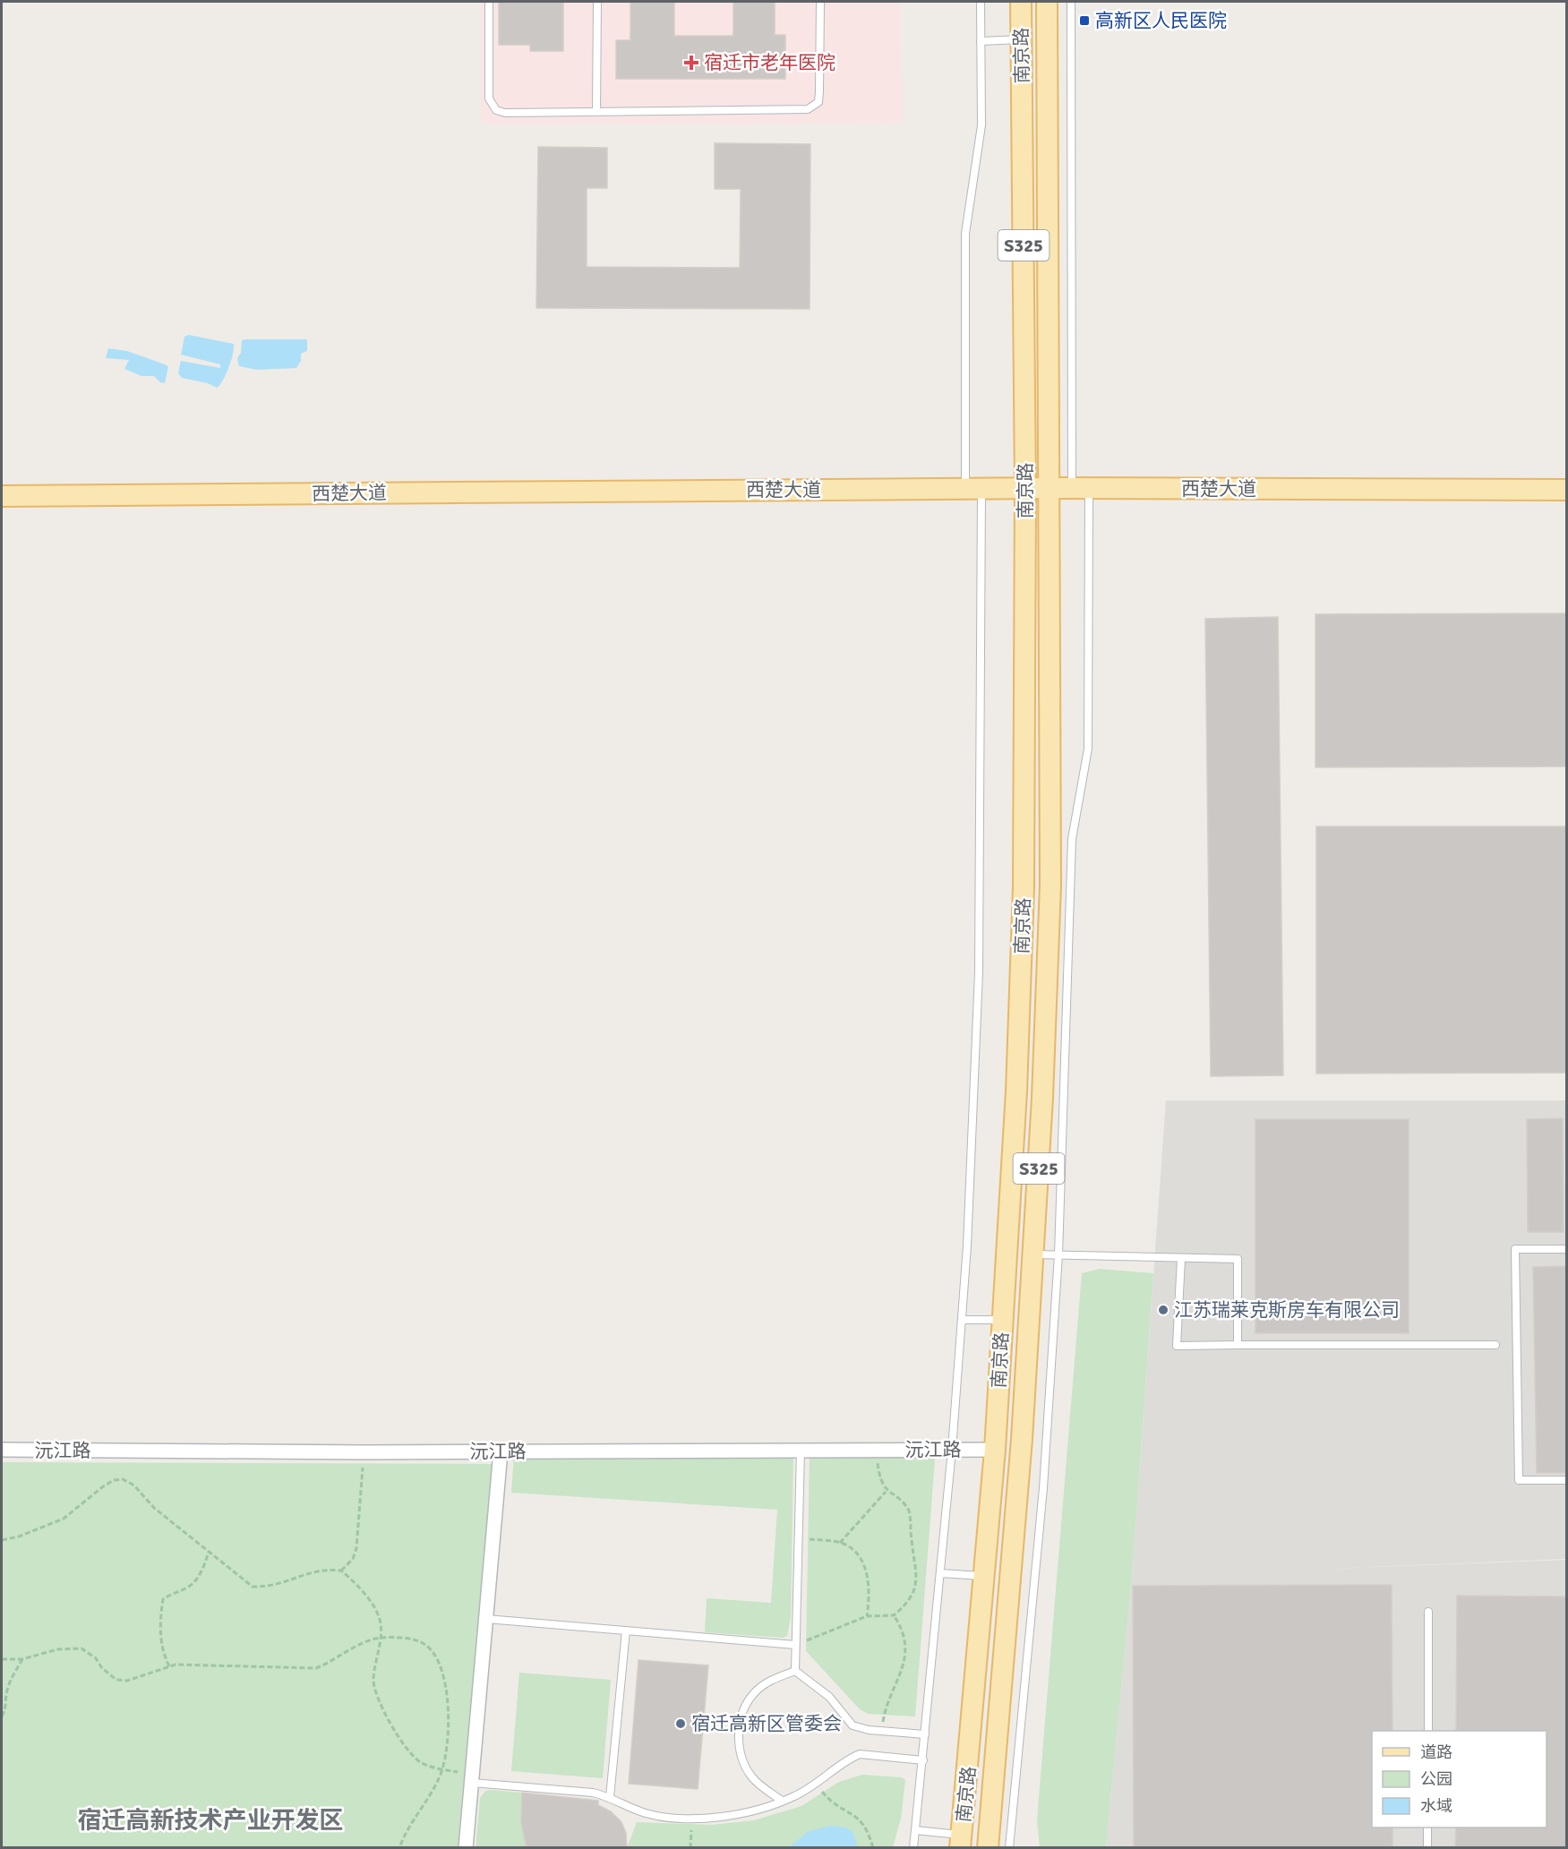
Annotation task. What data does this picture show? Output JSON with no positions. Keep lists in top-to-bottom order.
{
  "streets": {
    "main road": ["南京路", "S325", "西楚大道"],
    "street": ["沅江路"]
  },
  "crossings": [
    ["南京路", "西楚大道"],
    ["南京路", "沅江路"]
  ],
  "districts": ["宿迁高新技术产业开发区"],
  "places": {
    "transit": ["高新区人民医院"],
    "health": ["宿迁市老年医院"],
    "other": ["江苏瑞莱克斯房车有限公司", "宿迁高新区管委会"]
  },
  "legend": ["道路", "公园", "水域"]
}
